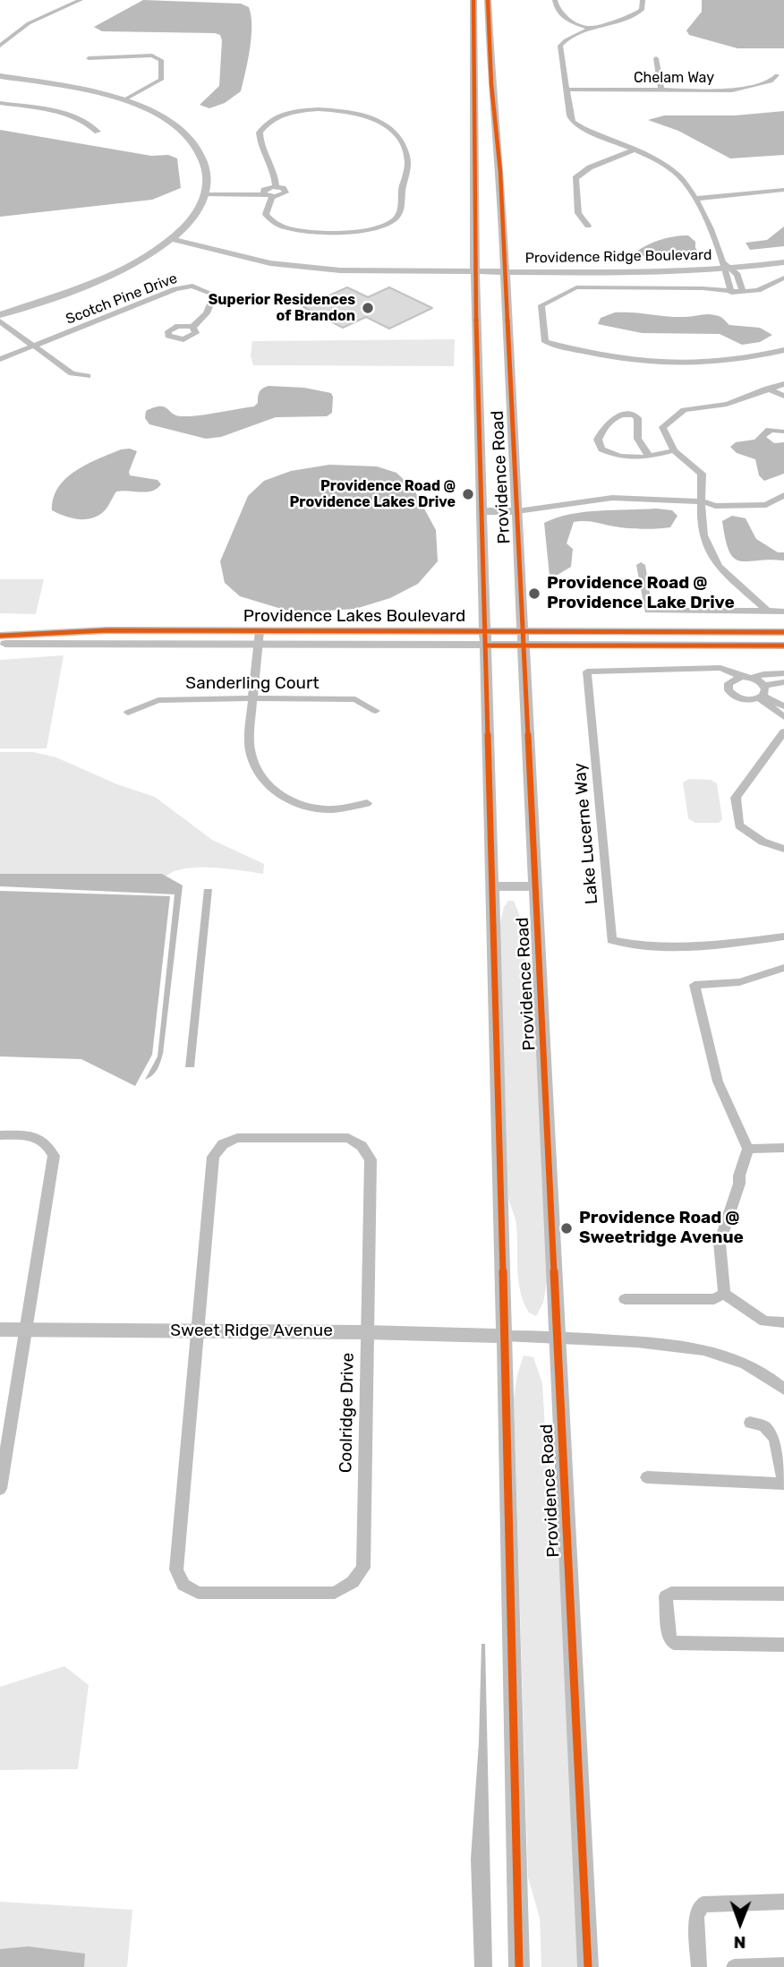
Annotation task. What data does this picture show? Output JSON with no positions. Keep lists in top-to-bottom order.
{
  "streets": {
    "main road": [
      "Providence Ridge Boulevard",
      "Providence Road",
      "Providence Lakes Boulevard",
      "Sweet Ridge Avenue"
    ],
    "street": [
      "Chelam Way",
      "Scotch Pine Drive",
      "Sanderling Court",
      "Lake Lucerne Way",
      "Coolridge Drive"
    ]
  },
  "crossings": [
    ["Providence Ridge Boulevard", "Providence Road"],
    ["Providence Road", "Providence Lakes Boulevard"],
    ["Providence Road", "Sweet Ridge Avenue"],
    ["Sweet Ridge Avenue", "Coolridge Drive"]
  ],
  "places": [
    "Superior Residences of Brandon",
    "Providence Road @ Providence Lakes Drive",
    "Providence Road @ Providence Lake Drive",
    "Providence Road @ Sweetridge Avenue"
  ],
  "north": "bottom"
}
